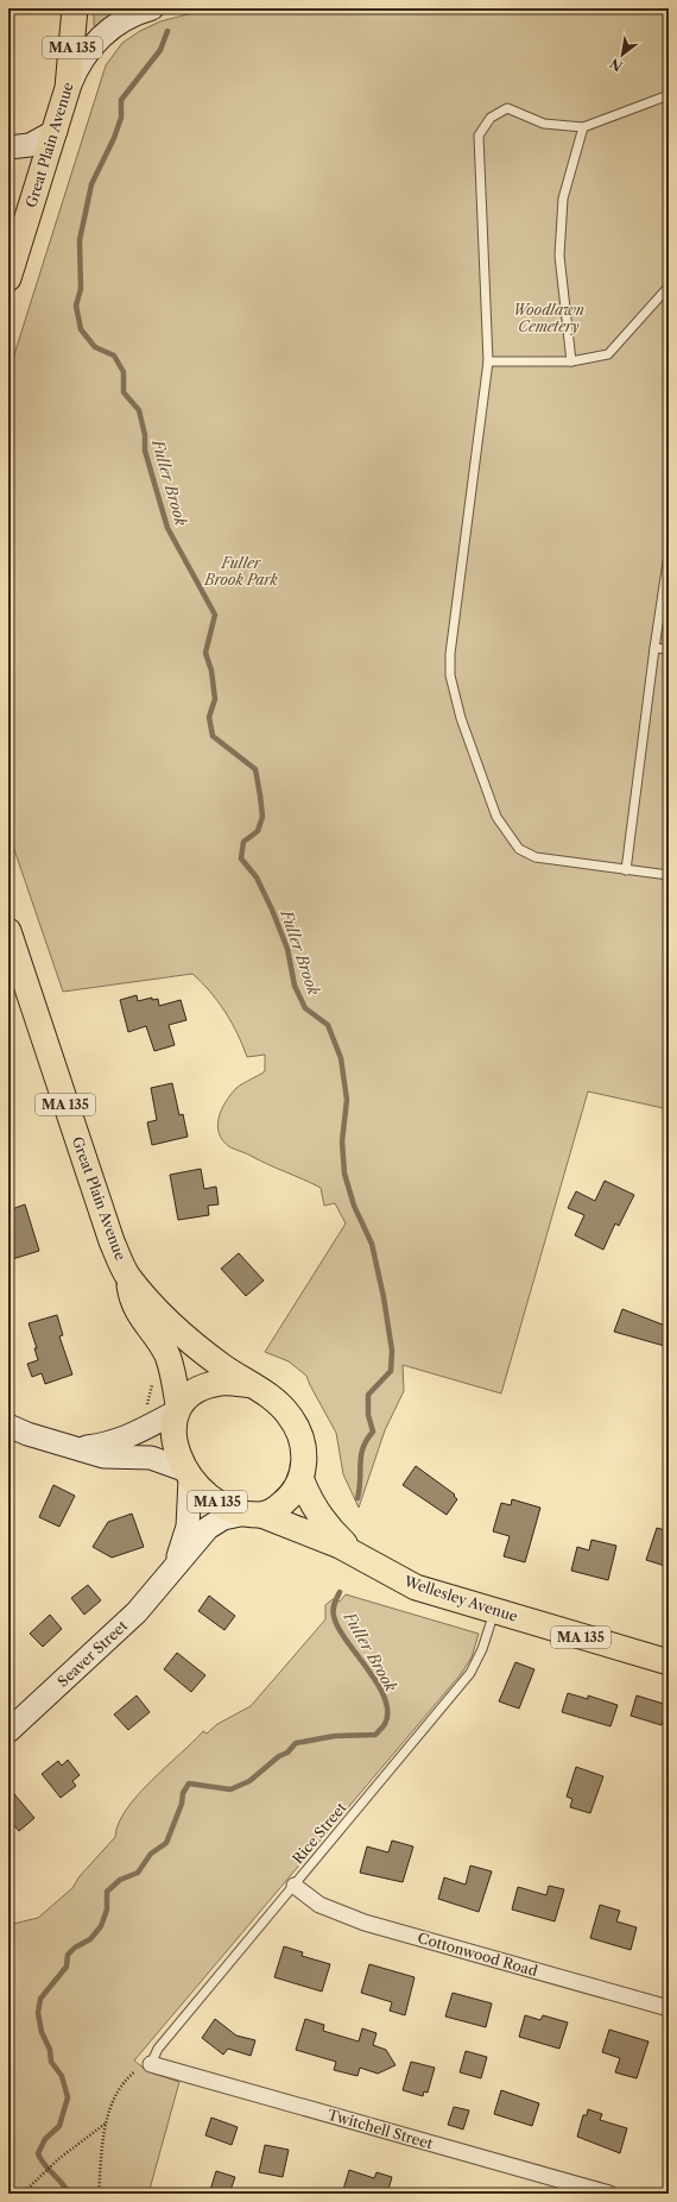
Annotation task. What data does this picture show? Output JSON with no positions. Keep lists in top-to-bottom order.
{
  "streets": {
    "main road": ["MA 135", "Great Plain Avenue", "Wellesley Avenue"],
    "street": ["Seaver Street", "Cottonwood Road", "Twitchell Street"],
    "lane": ["Rice Street"]
  },
  "crossings": [
    ["MA 135", "Great Plain Avenue"],
    ["MA 135", "Wellesley Avenue"],
    ["MA 135", "Seaver Street"],
    ["Great Plain Avenue", "Wellesley Avenue"],
    ["Great Plain Avenue", "Seaver Street"],
    ["Wellesley Avenue", "Seaver Street"],
    ["Wellesley Avenue", "Rice Street"],
    ["Rice Street", "Cottonwood Road"],
    ["Rice Street", "Twitchell Street"]
  ],
  "water": ["Fuller Brook"],
  "parks": ["Woodlawn Cemetery", "Fuller Brook Park"],
  "north": "bottom left"
}
